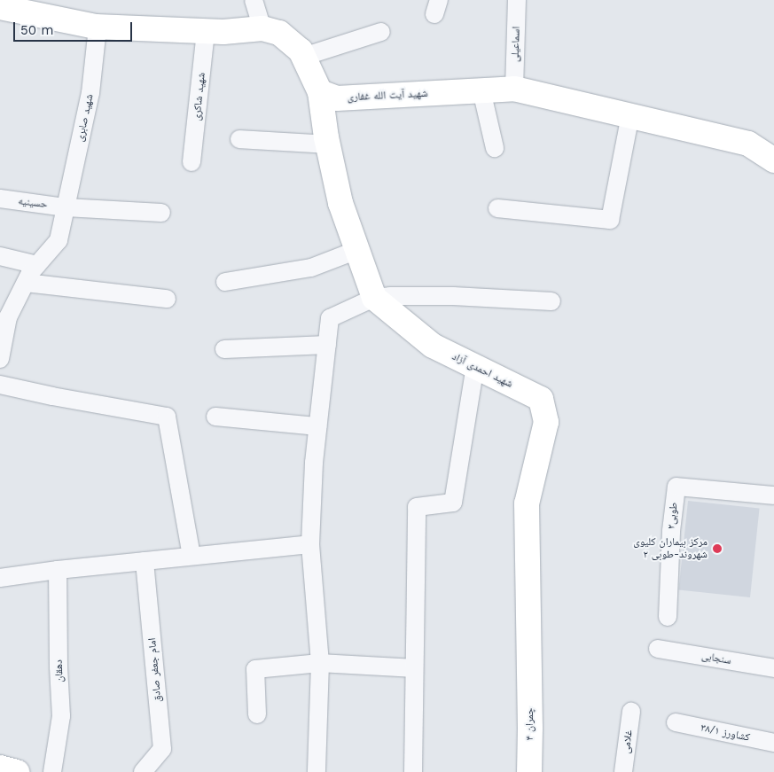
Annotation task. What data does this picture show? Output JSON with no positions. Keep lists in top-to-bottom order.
{
  "streets": {
    "street": [
      "اسماعیلی",
      "شهید آیت الله غفاری",
      "شهید شاکری",
      "شهید صابری",
      "حسینیه",
      "شهید احمدی آزاد",
      "طوبی۲",
      "سنجابی",
      "امام جعفر صادق",
      "دهقان",
      "چمران ۴",
      "کشاورز ۳۸/۱",
      "غلامی"
    ]
  },
  "crossings": [
    ["اسماعیلی", "شهید آیت الله غفاری"],
    ["شهید صابری", "حسینیه"],
    ["شهید احمدی آزاد", "چمران ۴"]
  ],
  "places": ["مرکز بیماران کلیوی شهروند-طوبی ۲"],
  "scale_bar": "50 m"
}
